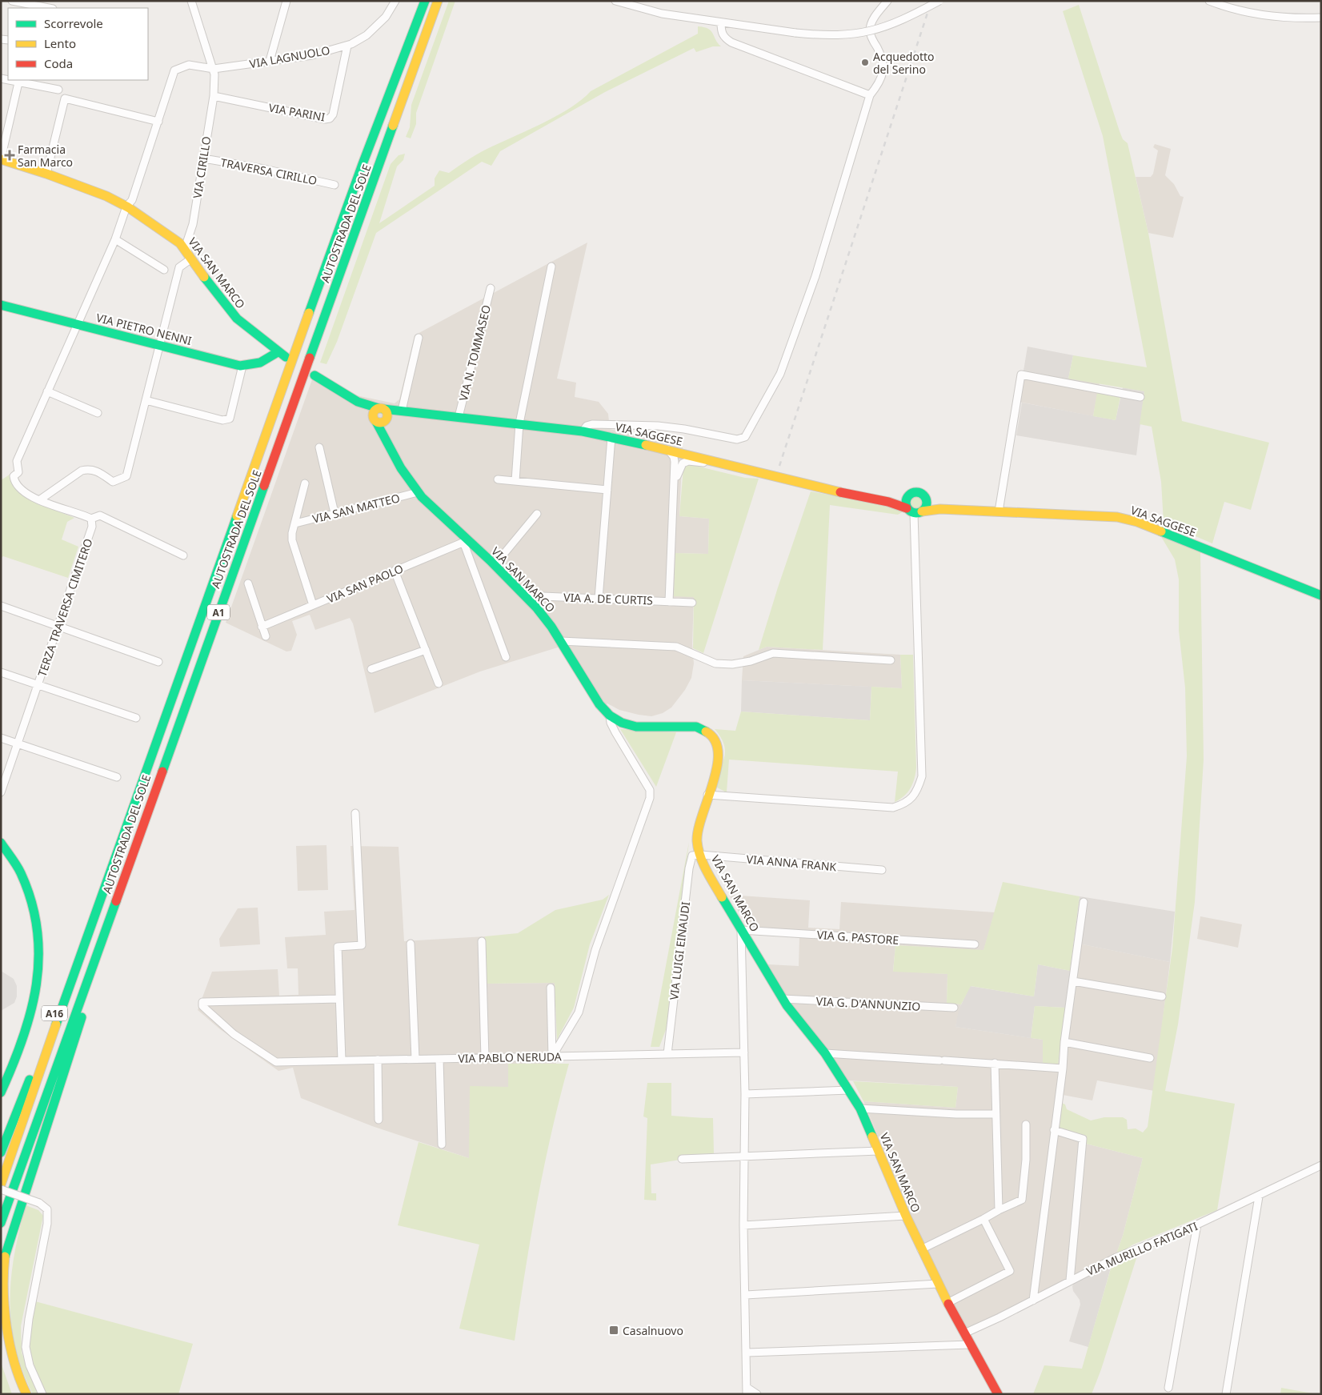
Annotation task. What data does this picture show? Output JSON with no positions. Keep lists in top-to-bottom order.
{
  "streets": {
    "main road": [
      "AUTOSTRADA DEL SOLE",
      "VIA SAN MARCO",
      "VIA PIETRO NENNI",
      "VIA SAGGESE",
      "A1",
      "A16"
    ],
    "street": [
      "VIA LAGNUOLO",
      "VIA PARINI",
      "VIA CIRILLO",
      "TRAVERSA CIRILLO",
      "VIA N. TOMMASEO",
      "VIA SAN MATTEO",
      "VIA SAN PAOLO",
      "VIA A. DE CURTIS",
      "TERZA TRAVERSA CIMITERO",
      "VIA ANNA FRANK",
      "VIA G. PASTORE",
      "VIA LUIGI EINAUDI",
      "VIA G. D'ANNUNZIO",
      "VIA PABLO NERUDA",
      "VIA MURILLO FATIGATI"
    ]
  },
  "crossings": [
    ["VIA LAGNUOLO", "VIA PARINI"],
    ["VIA LAGNUOLO", "VIA CIRILLO"],
    ["VIA PARINI", "VIA CIRILLO"],
    ["VIA CIRILLO", "TRAVERSA CIRILLO"],
    ["VIA CIRILLO", "VIA SAN MARCO"],
    ["AUTOSTRADA DEL SOLE", "A16"],
    ["VIA SAN MARCO", "VIA PIETRO NENNI"],
    ["VIA SAN MARCO", "VIA SAGGESE"],
    ["VIA SAN MARCO", "VIA SAN MATTEO"],
    ["VIA SAN MARCO", "VIA SAN PAOLO"],
    ["VIA SAN MARCO", "VIA A. DE CURTIS"],
    ["VIA SAN MARCO", "VIA ANNA FRANK"],
    ["VIA SAN MARCO", "VIA G. PASTORE"],
    ["VIA SAN MARCO", "VIA LUIGI EINAUDI"],
    ["VIA SAN MARCO", "VIA G. D'ANNUNZIO"],
    ["VIA SAN MARCO", "VIA MURILLO FATIGATI"],
    ["VIA N. TOMMASEO", "VIA SAGGESE"],
    ["VIA ANNA FRANK", "VIA LUIGI EINAUDI"],
    ["VIA LUIGI EINAUDI", "VIA PABLO NERUDA"]
  ],
  "places": {
    "other": ["Acquedotto del Serino"],
    "health": ["Farmacia San Marco"],
    "transit": ["Casalnuovo"]
  },
  "legend": ["Scorrevole", "Lento", "Coda"]
}
